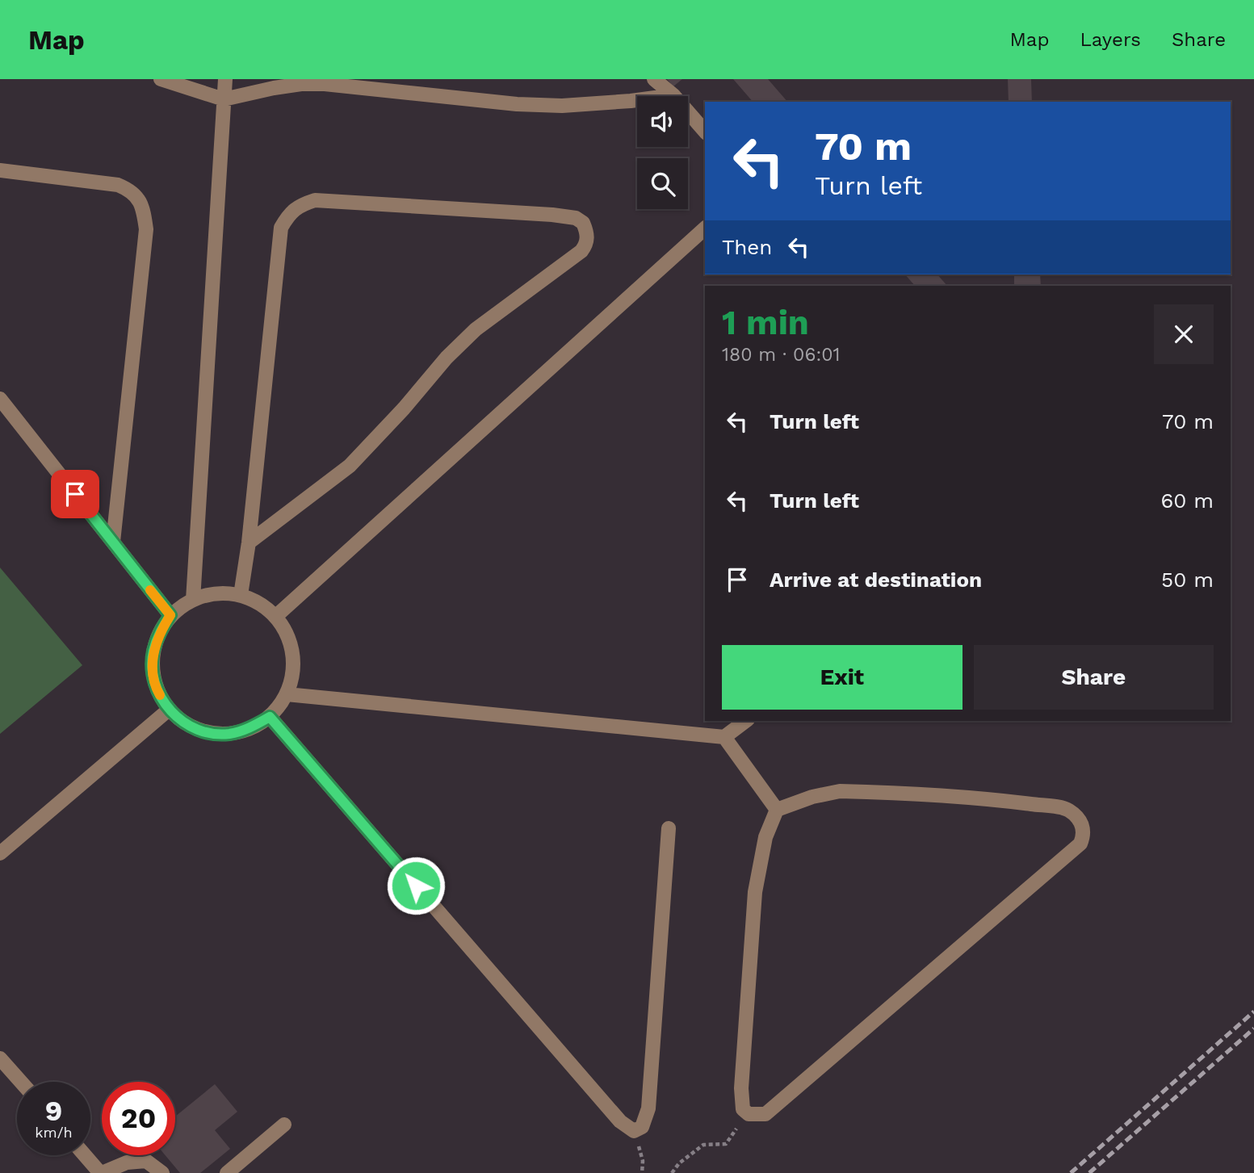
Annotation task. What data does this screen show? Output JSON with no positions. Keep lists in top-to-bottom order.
{
  "page": {
    "header": "Map",
    "nav": ["Map", "Layers", "Share"],
    "turn": ["70 m", "Turn left"],
    "then": "Then",
    "heading": ["1 min", "180 m · 06:01"],
    "list": [
      {
        "name": "Turn left",
        "value": "70 m"
      },
      {
        "name": "Turn left",
        "value": "60 m"
      },
      {
        "name": "Arrive at destination",
        "value": "50 m"
      }
    ],
    "buttons": ["Exit", "Share"],
    "speed": "9 km/h",
    "limit": "20"
  }
}
